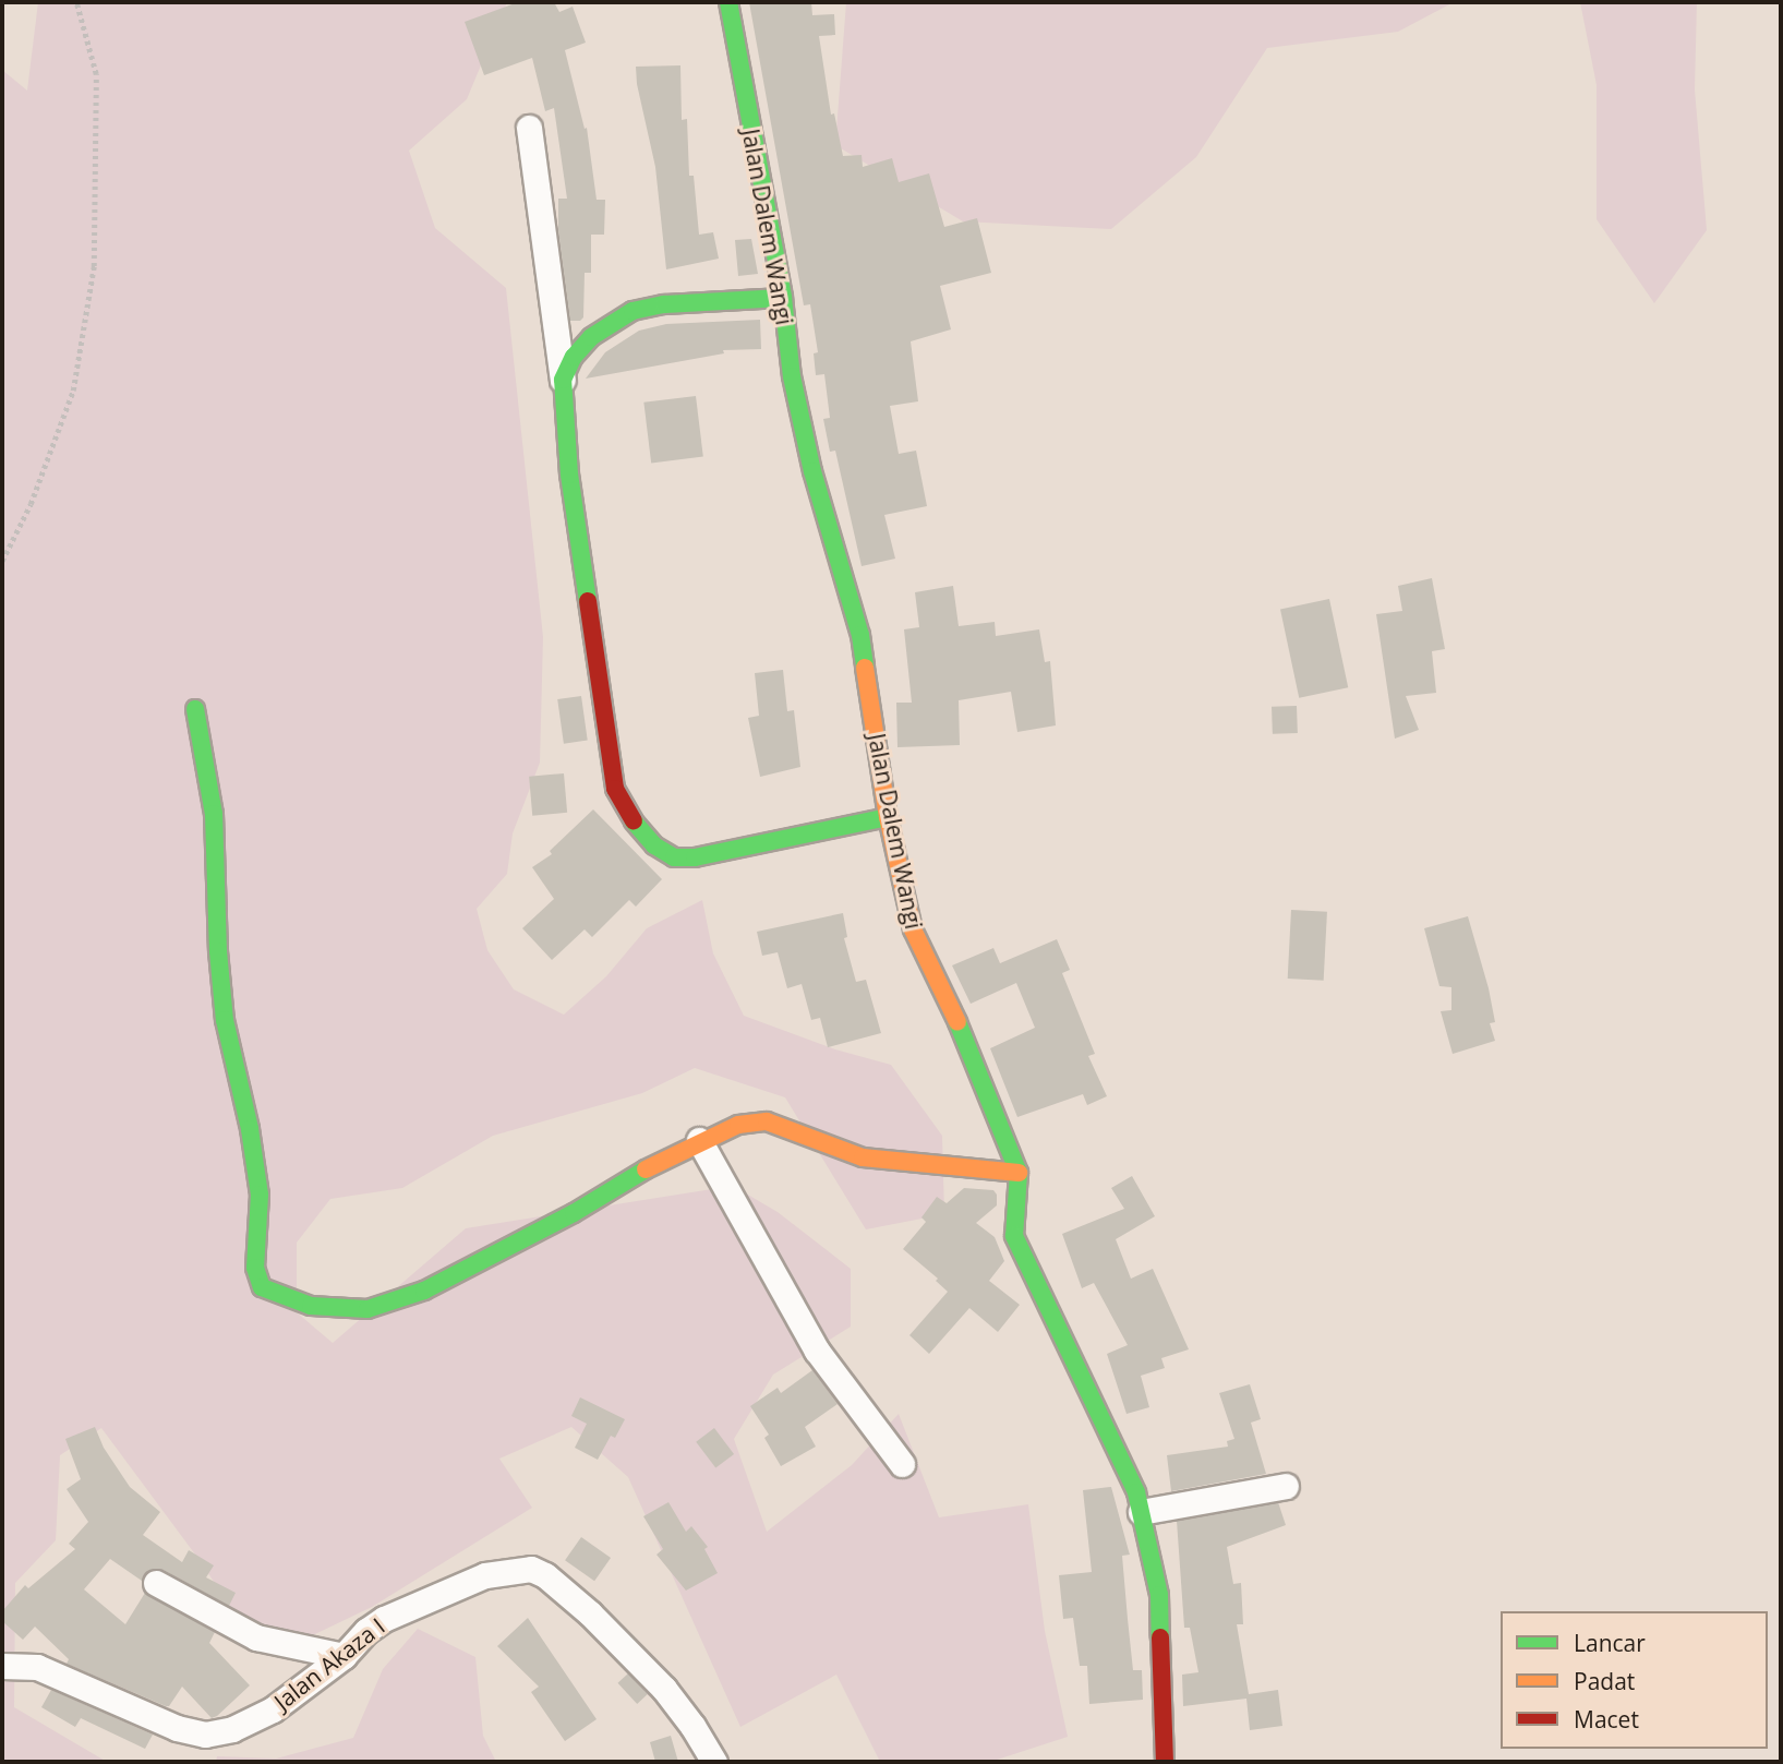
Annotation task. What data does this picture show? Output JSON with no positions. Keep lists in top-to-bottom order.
{
  "streets": {
    "street": ["Jalan Dalem Wangi", "Jalan Akaza I"]
  },
  "legend": ["Lancar", "Padat", "Macet"]
}
